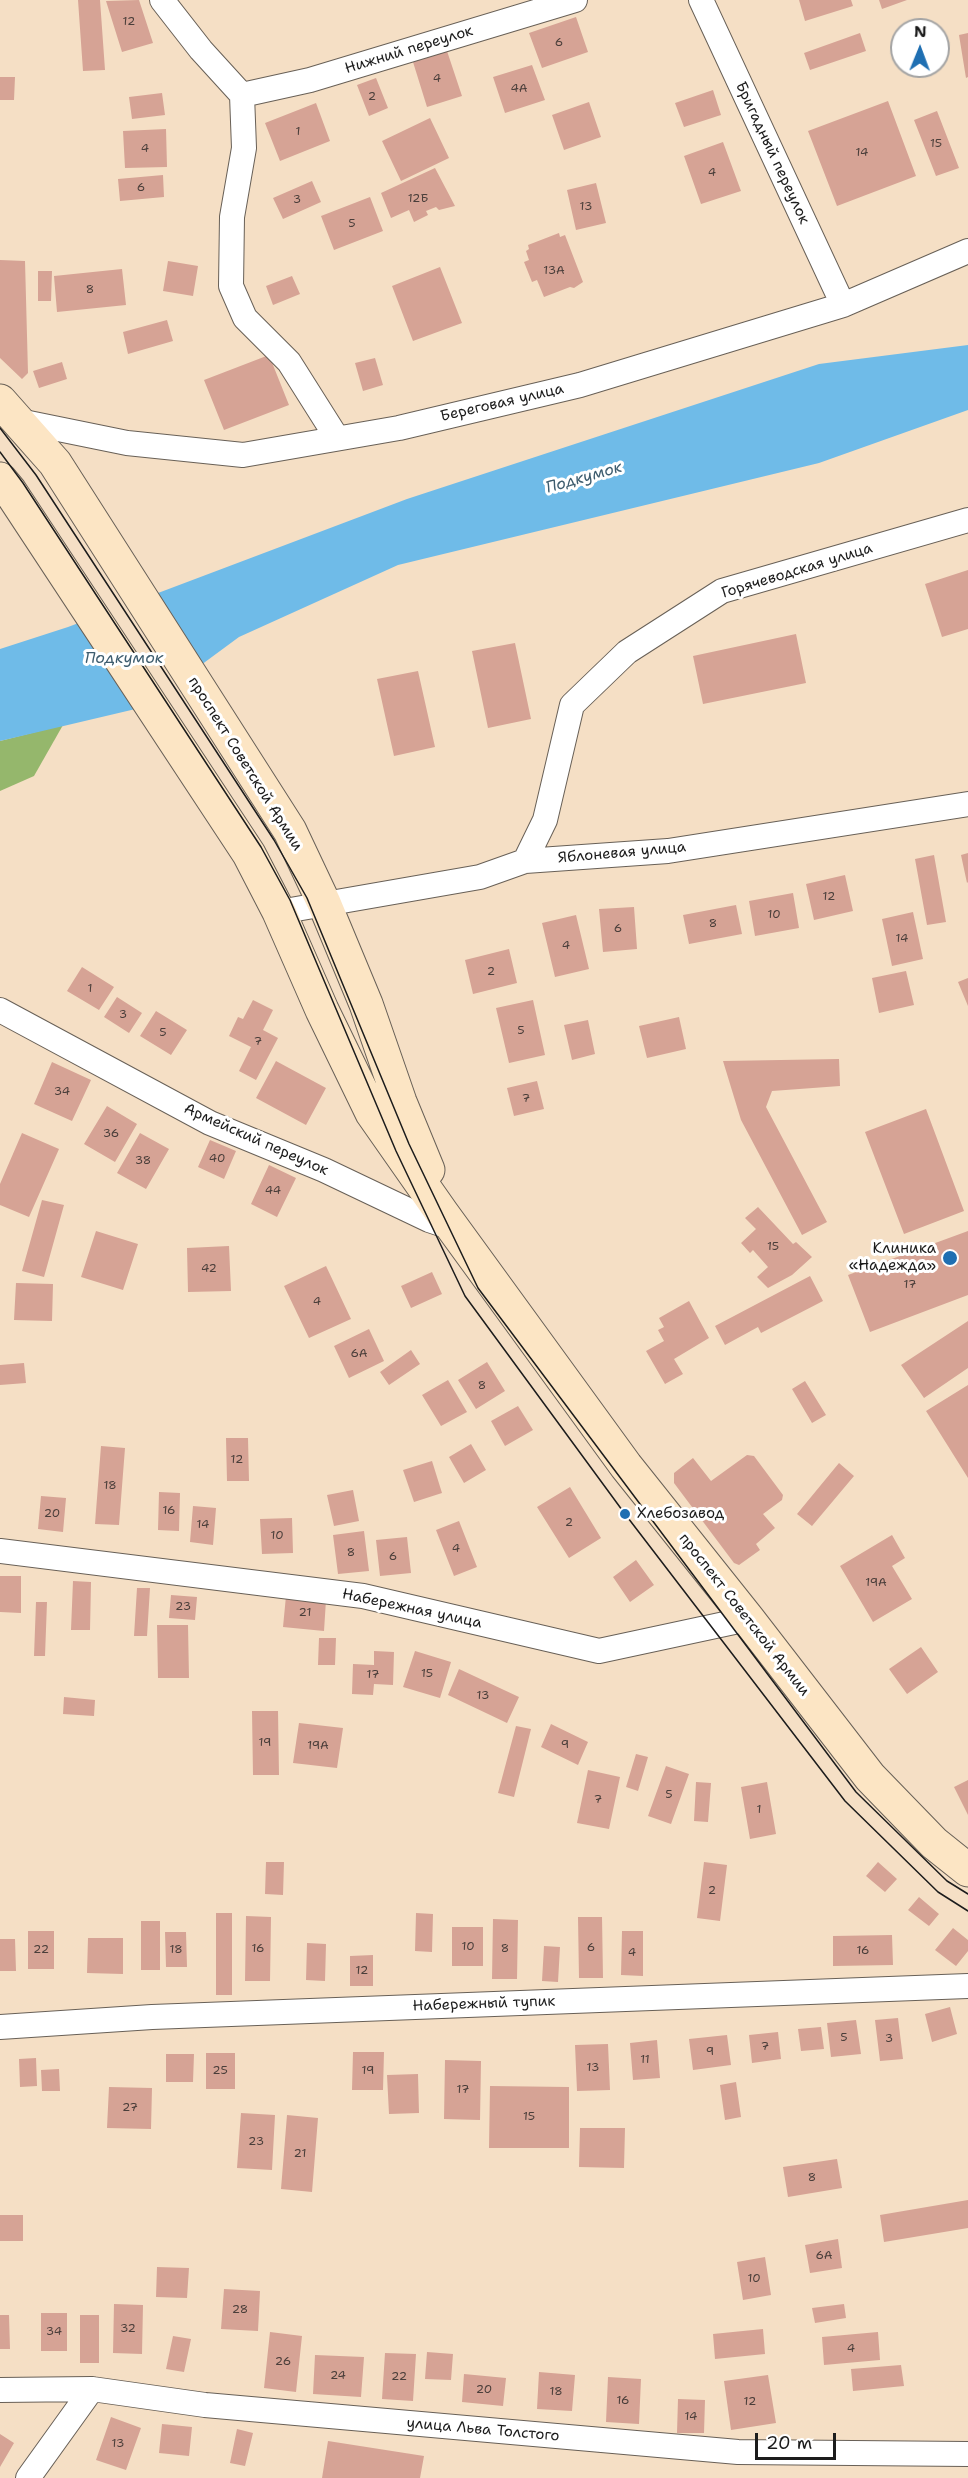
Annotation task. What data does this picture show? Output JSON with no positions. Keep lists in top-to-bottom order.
{
  "streets": {
    "main road": ["проспект Советской Армии"],
    "street": [
      "Нижний переулок",
      "Бригадный переулок",
      "Береговая улица",
      "Горячеводская улица",
      "Яблоневая улица",
      "Армейский переулок",
      "Набережная улица",
      "Набережный тупик",
      "улица Льва Толстого"
    ]
  },
  "crossings": [
    ["Бригадный переулок", "Береговая улица"],
    ["Береговая улица", "проспект Советской Армии"],
    ["Горячеводская улица", "Яблоневая улица"],
    ["проспект Советской Армии", "Яблоневая улица"],
    ["проспект Советской Армии", "Армейский переулок"],
    ["проспект Советской Армии", "Набережная улица"]
  ],
  "water": ["Подкумок"],
  "places": ["Клиника «Надежда»", "Хлебозавод"],
  "house_numbers": [
    "12",
    "6",
    "4",
    "4А",
    "2",
    "1",
    "15",
    "4",
    "14",
    "4",
    "6",
    "12Б",
    "3",
    "13",
    "5",
    "13А",
    "8",
    "12",
    "10",
    "8",
    "6",
    "14",
    "4",
    "2",
    "1",
    "3",
    "5",
    "5",
    "7",
    "34",
    "7",
    "36",
    "40",
    "38",
    "44",
    "15",
    "42",
    "17",
    "4",
    "6А",
    "8",
    "12",
    "18",
    "16",
    "20",
    "2",
    "14",
    "10",
    "4",
    "8",
    "6",
    "19А",
    "23",
    "21",
    "15",
    "17",
    "13",
    "19",
    "9",
    "19А",
    "5",
    "7",
    "1",
    "2",
    "10",
    "6",
    "16",
    "8",
    "22",
    "18",
    "16",
    "4",
    "12",
    "5",
    "3",
    "7",
    "9",
    "11",
    "13",
    "25",
    "19",
    "17",
    "27",
    "15",
    "23",
    "21",
    "8",
    "6А",
    "10",
    "28",
    "32",
    "34",
    "4",
    "26",
    "24",
    "22",
    "20",
    "18",
    "16",
    "12",
    "14",
    "13"
  ],
  "scale_bar": "20 m",
  "north": "top"
}
